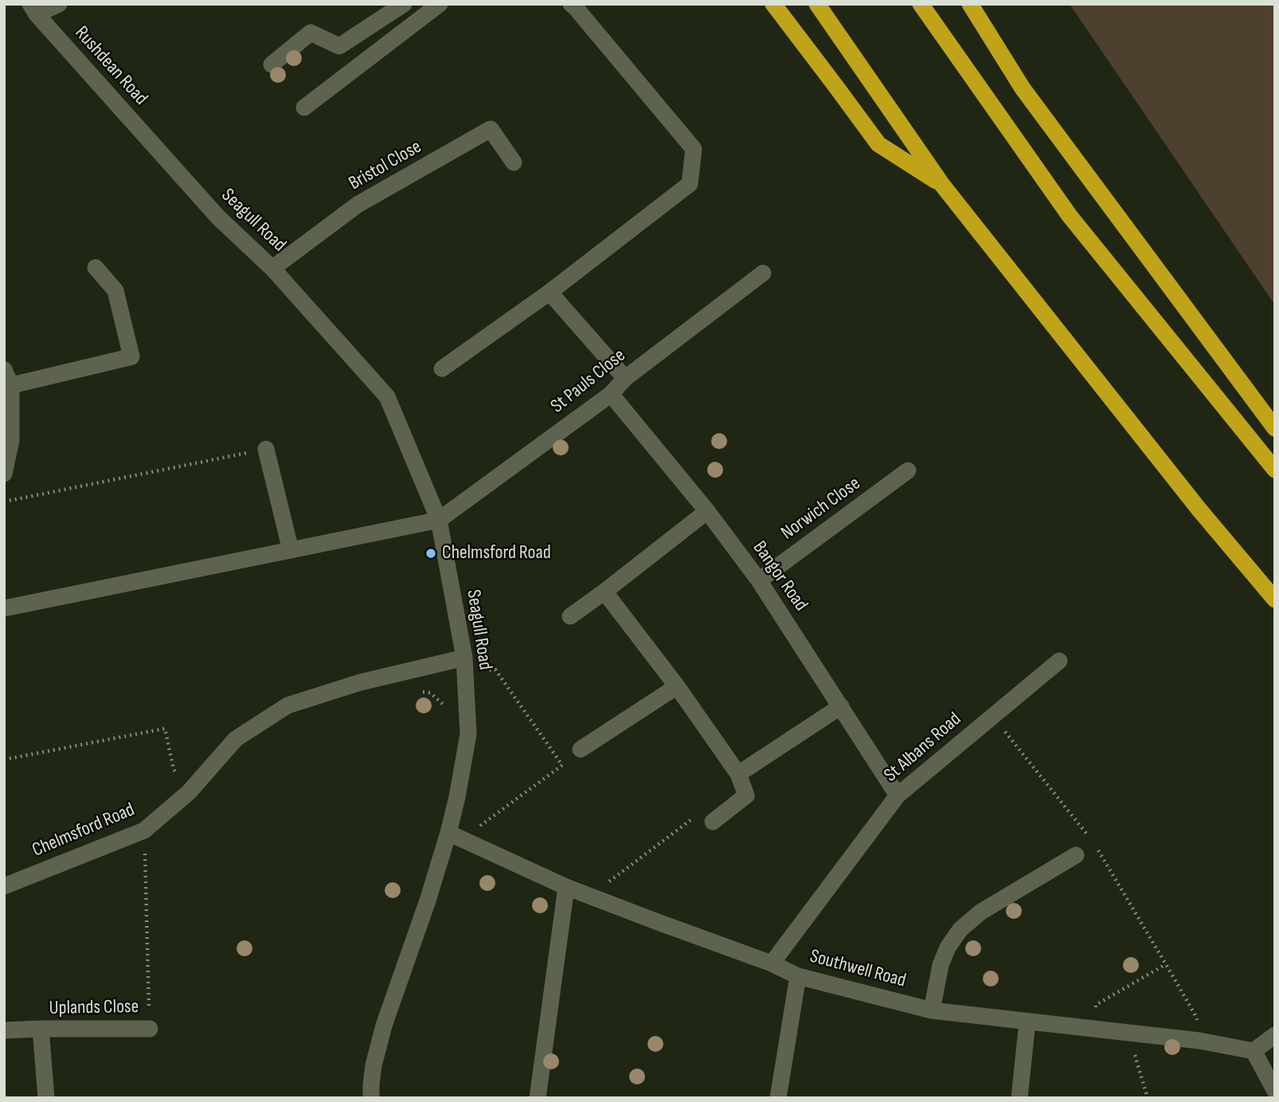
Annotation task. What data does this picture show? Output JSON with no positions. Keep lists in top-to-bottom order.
{
  "streets": {
    "street": [
      "Rushdean Road",
      "Bristol Close",
      "Seagull Road",
      "St Pauls Close",
      "Norwich Close",
      "Bangor Road",
      "St Albans Road",
      "Chelmsford Road",
      "Southwell Road",
      "Uplands Close"
    ]
  },
  "crossings": [
    ["Rushdean Road", "Seagull Road"],
    ["Bristol Close", "Seagull Road"],
    ["Seagull Road", "St Pauls Close"],
    ["Seagull Road", "Chelmsford Road"],
    ["Seagull Road", "Southwell Road"],
    ["St Pauls Close", "Bangor Road"],
    ["Norwich Close", "Bangor Road"],
    ["Bangor Road", "St Albans Road"],
    ["St Albans Road", "Southwell Road"]
  ],
  "places": ["Chelmsford Road"]
}
